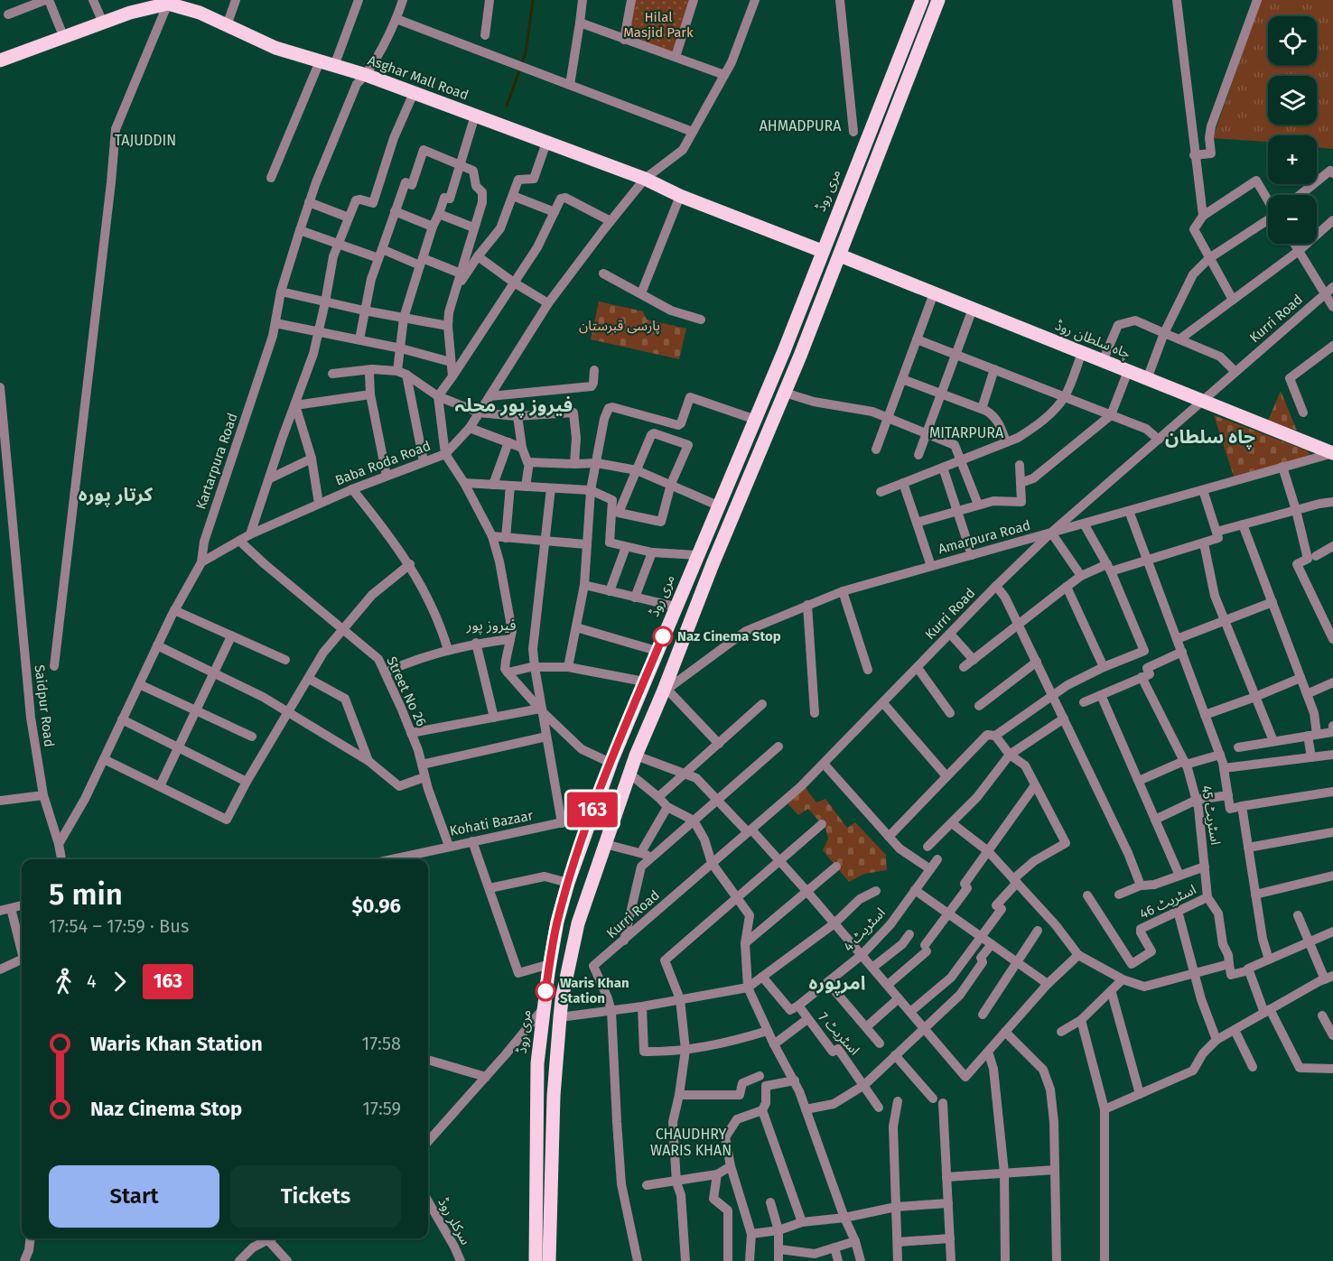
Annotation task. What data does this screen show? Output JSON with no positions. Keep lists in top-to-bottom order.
{
  "streets": {
    "main road": ["Asghar Mall Road", "مری روڈ", "چاہ سلطان روڈ"],
    "street": [
      "Kurri Road",
      "Kartarpura Road",
      "Baba Roda Road",
      "Amarpura Road",
      "Street No 26",
      "Saidpur Road",
      "اسٹریٹ 45",
      "Kohati Bazaar",
      "اسٹریٹ 46",
      "اسٹریٹ 4",
      "اسٹریٹ 7",
      "سرکلر روڈ"
    ]
  },
  "crossings": [
    ["Asghar Mall Road", "مری روڈ"],
    ["Asghar Mall Road", "Kartarpura Road"],
    ["Asghar Mall Road", "Baba Roda Road"],
    ["مری روڈ", "Kohati Bazaar"],
    ["Kurri Road", "چاہ سلطان روڈ"],
    ["Kurri Road", "Amarpura Road"],
    ["چاہ سلطان روڈ", "Amarpura Road"],
    ["Kartarpura Road", "Baba Roda Road"],
    ["Kartarpura Road", "Saidpur Road"],
    ["Baba Roda Road", "Street No 26"],
    ["Street No 26", "Kohati Bazaar"],
    ["اسٹریٹ 45", "اسٹریٹ 46"],
    ["اسٹریٹ 4", "اسٹریٹ 7"]
  ],
  "districts": [
    "AHMADPURA",
    "TAJUDDIN",
    "فیروز پور محلہ",
    "MITARPURA",
    "چاہ سلطان",
    "کرتار پورہ",
    "فیروز پور",
    "امرپورہ",
    "CHAUDHRY WARIS KHAN"
  ],
  "parks": ["Hilal Masjid Park", "پارسی قبرستان"],
  "places": ["Naz Cinema Stop", "Waris Khan Station"],
  "lines": ["bus line 163"],
  "page": {
    "on_map": "163",
    "map_buttons": ["+", "−"],
    "heading": ["5 min", "17:54 – 17:59 · Bus", "$0.96"],
    "legs": ["4", "163"],
    "list": [
      {
        "name": "Waris Khan Station",
        "value": "17:58"
      },
      {
        "name": "Naz Cinema Stop",
        "value": "17:59"
      }
    ],
    "buttons": ["Start", "Tickets"]
  }
}
